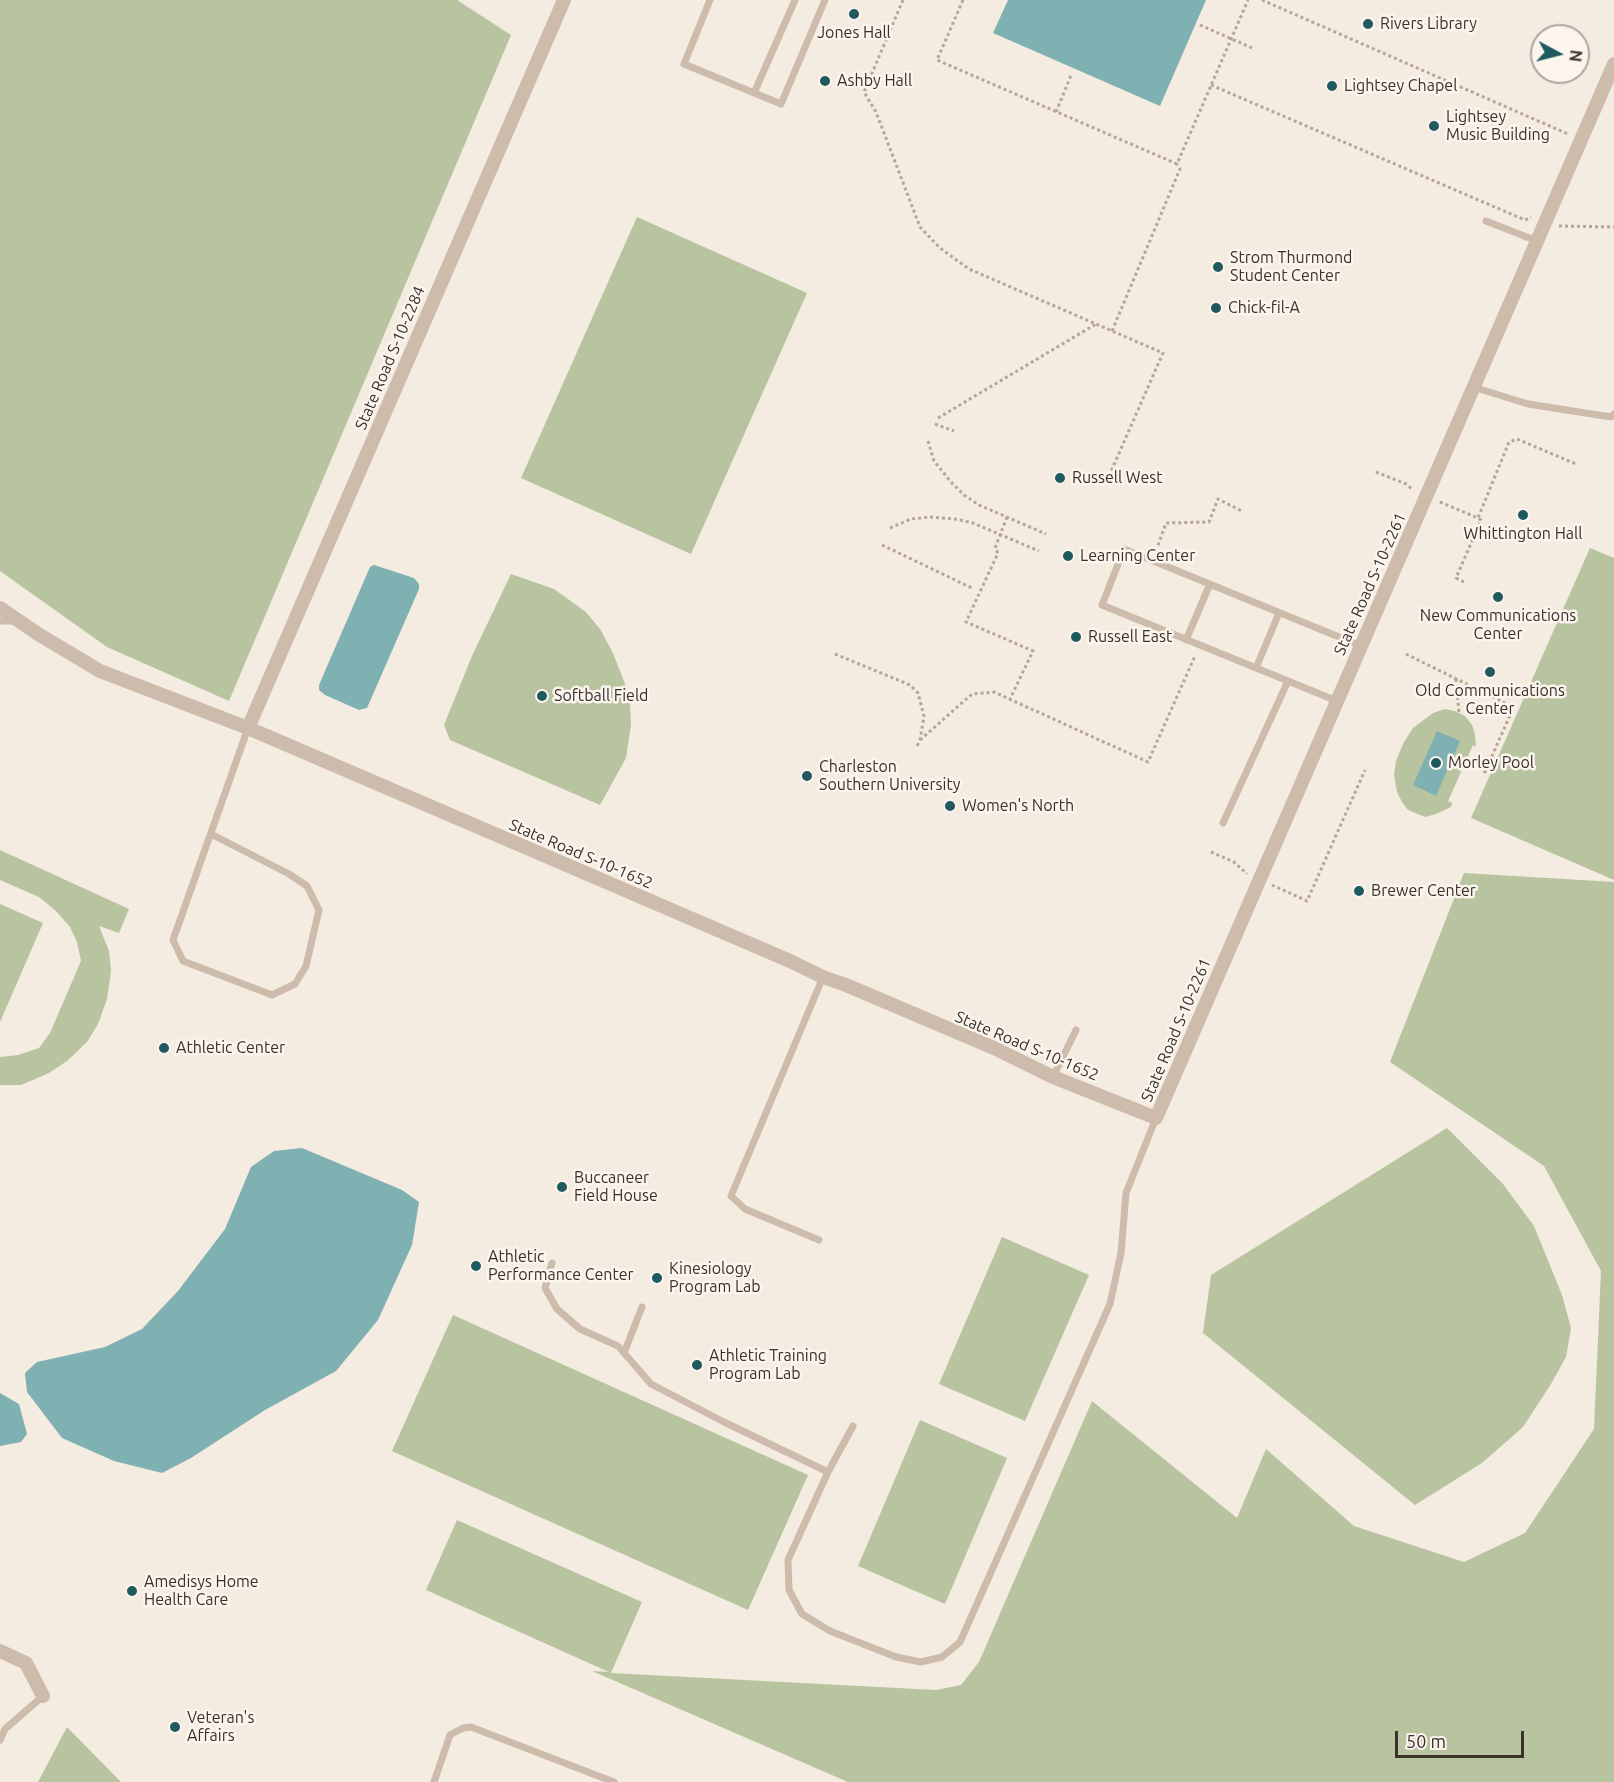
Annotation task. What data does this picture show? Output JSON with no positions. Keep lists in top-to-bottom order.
{
  "streets": {
    "street": ["State Road S-10-2284", "State Road S-10-2261", "State Road S-10-1652"]
  },
  "crossings": [
    ["State Road S-10-2284", "State Road S-10-1652"],
    ["State Road S-10-2261", "State Road S-10-1652"]
  ],
  "places": [
    "Jones Hall",
    "Rivers Library",
    "Ashby Hall",
    "Lightsey Chapel",
    "Lightsey Music Building",
    "Strom Thurmond Student Center",
    "Chick-fil-A",
    "Russell West",
    "Whittington Hall",
    "Learning Center",
    "New Communications Center",
    "Russell East",
    "Old Communications Center",
    "Softball Field",
    "Morley Pool",
    "Charleston Southern University",
    "Women's North",
    "Brewer Center",
    "Athletic Center",
    "Buccaneer Field House",
    "Athletic Performance Center",
    "Kinesiology Program Lab",
    "Athletic Training Program Lab",
    "Amedisys Home Health Care",
    "Veteran's Affairs"
  ],
  "scale_bar": "50 m",
  "north": "right"
}
